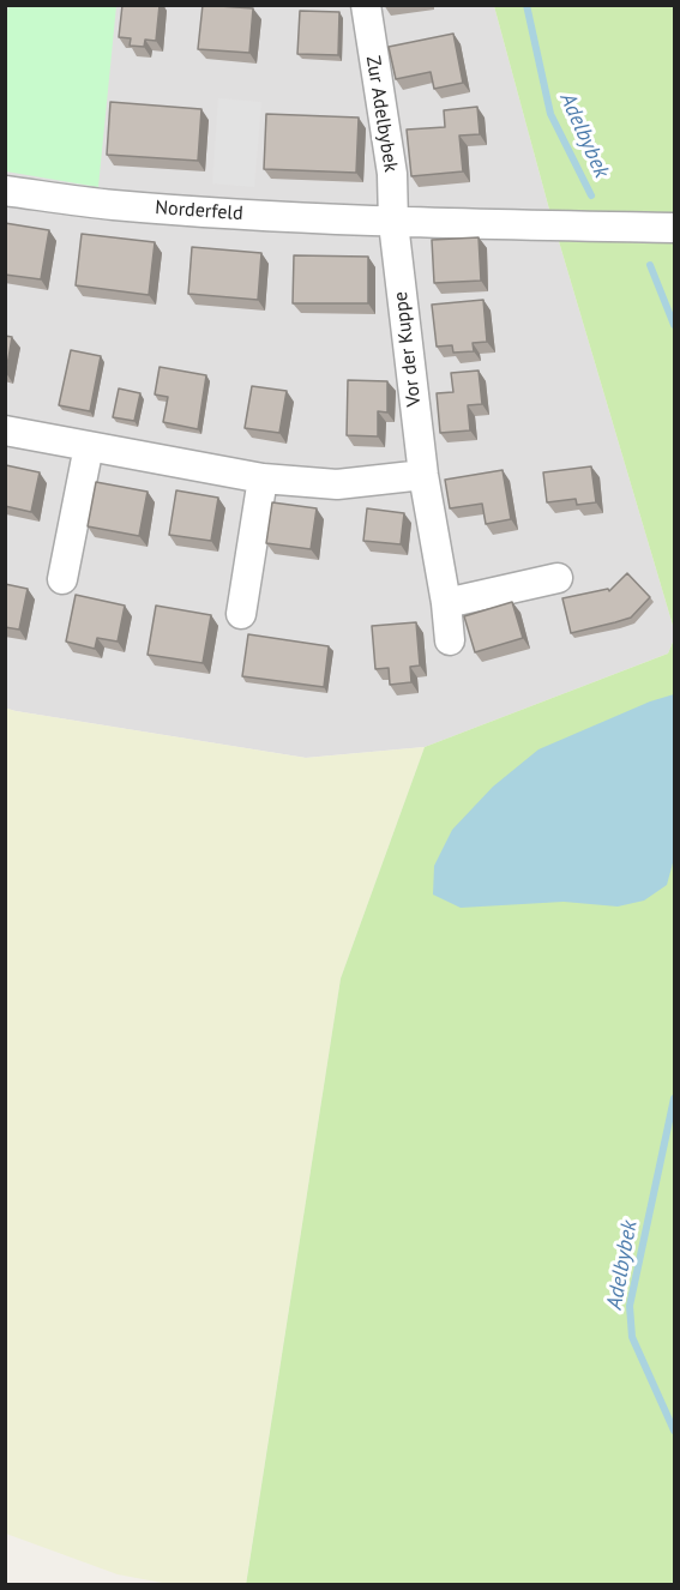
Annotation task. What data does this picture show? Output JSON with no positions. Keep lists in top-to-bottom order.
{
  "streets": {
    "street": ["Zur Adelbybek", "Norderfeld", "Vor der Kuppe"]
  },
  "crossings": [
    ["Zur Adelbybek", "Norderfeld"],
    ["Zur Adelbybek", "Vor der Kuppe"],
    ["Norderfeld", "Vor der Kuppe"]
  ],
  "water": ["Adelbybek"]
}
